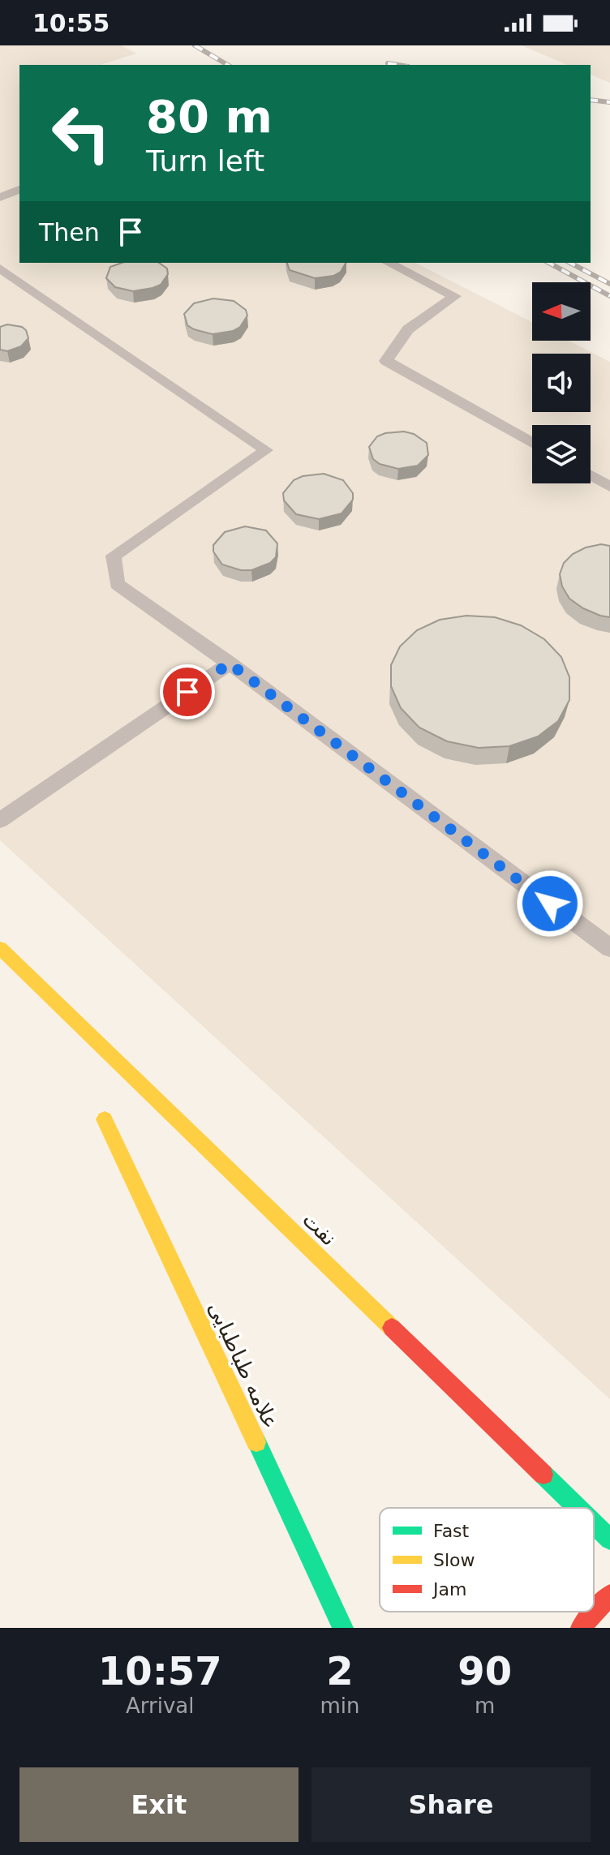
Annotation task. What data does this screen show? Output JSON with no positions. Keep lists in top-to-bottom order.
{
  "streets": {
    "street": ["نفت", "علامه طباطبایی"]
  },
  "legend": ["Fast", "Slow", "Jam"],
  "north": "left",
  "page": {
    "status": "10:55",
    "turn": ["80 m", "Turn left"],
    "then": "Then",
    "eta": [
      "10:57",
      "Arrival",
      "2",
      "min",
      "90",
      "m"
    ],
    "buttons": ["Exit", "Share"]
  }
}
